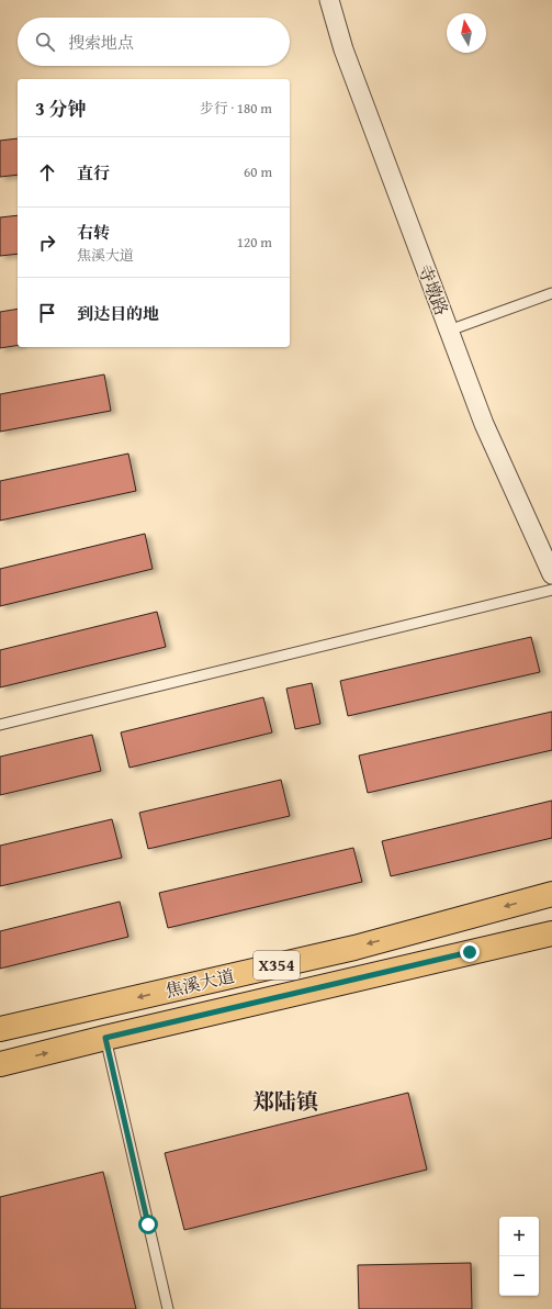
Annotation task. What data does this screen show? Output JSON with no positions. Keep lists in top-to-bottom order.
{
  "streets": {
    "main road": ["X354", "焦溪大道"],
    "street": ["寺墩路"]
  },
  "districts": ["郑陆镇"],
  "north": "top",
  "page": {
    "search": "搜索地点",
    "heading": ["3 分钟", "步行 · 180 m"],
    "list": [
      ["直行", "60 m"],
      ["右转", "焦溪大道", "120 m"],
      "到达目的地"
    ],
    "map_buttons": ["+", "−"]
  }
}
